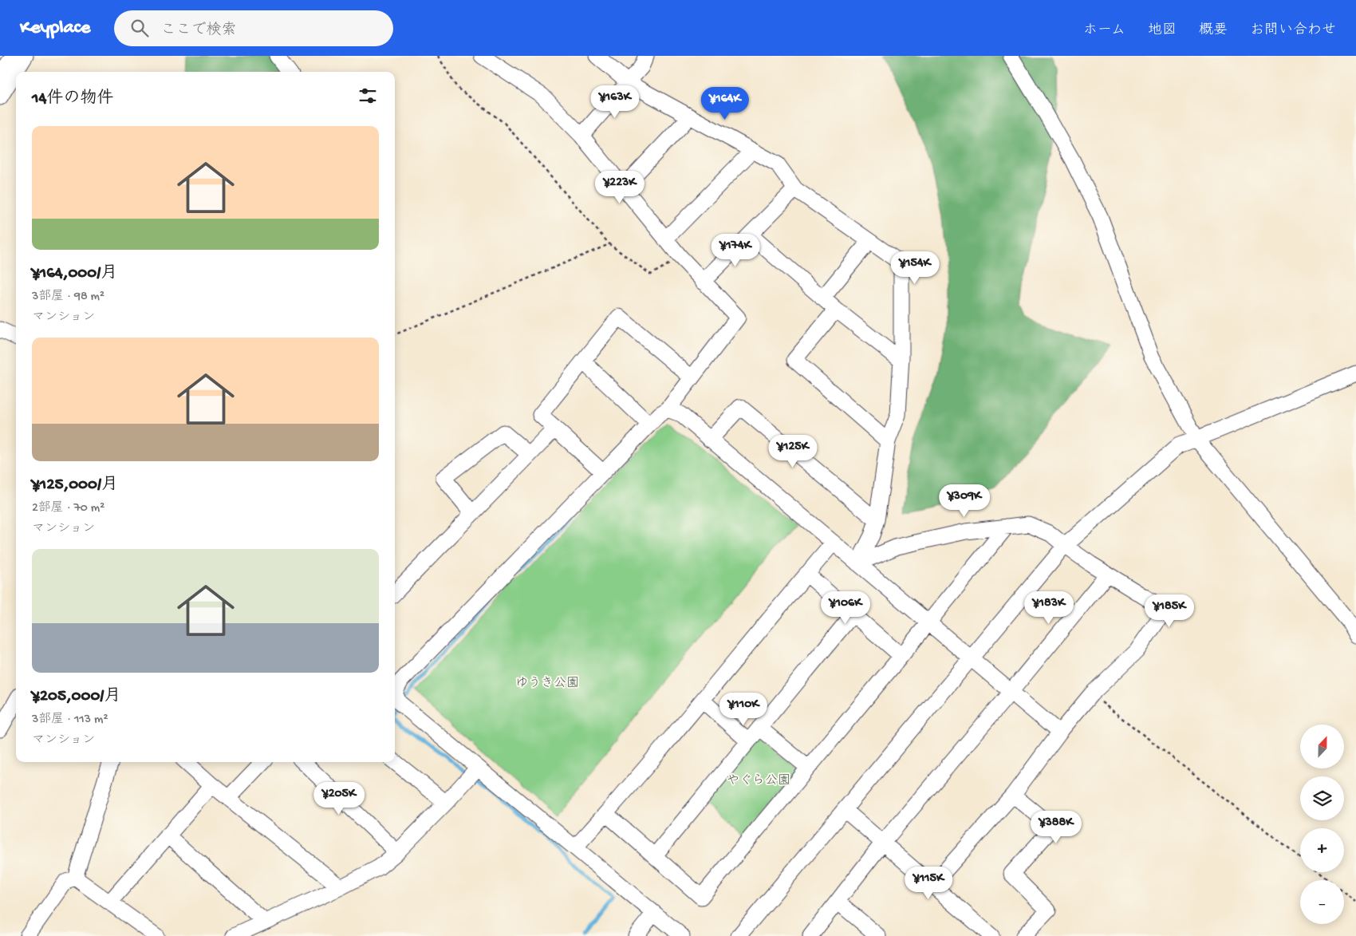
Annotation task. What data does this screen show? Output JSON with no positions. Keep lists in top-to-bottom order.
{
  "parks": ["ゆうき公園", "やぐら公園"],
  "north": "top",
  "page": {
    "header": "Keyplace",
    "search": "ここで検索",
    "nav": [
      "ホーム",
      "地図",
      "概要",
      "お問い合わせ"
    ],
    "heading": "14件の物件",
    "price": [
      "¥163K",
      "¥164K",
      "¥223K",
      "¥174K",
      "¥154K",
      "¥125K",
      "¥309K",
      "¥106K",
      "¥183K",
      "¥185K",
      "¥110K",
      "¥205K",
      "¥388K",
      "¥115K"
    ],
    "list": [
      {
        "name": "¥164,000/月",
        "note": "3部屋 · 98 m² · マンション"
      },
      {
        "name": "¥125,000/月",
        "note": "2部屋 · 70 m² · マンション"
      },
      {
        "name": "¥205,000/月",
        "note": "3部屋 · 113 m² · マンション"
      }
    ],
    "map_buttons": ["+", "−"]
  }
}
